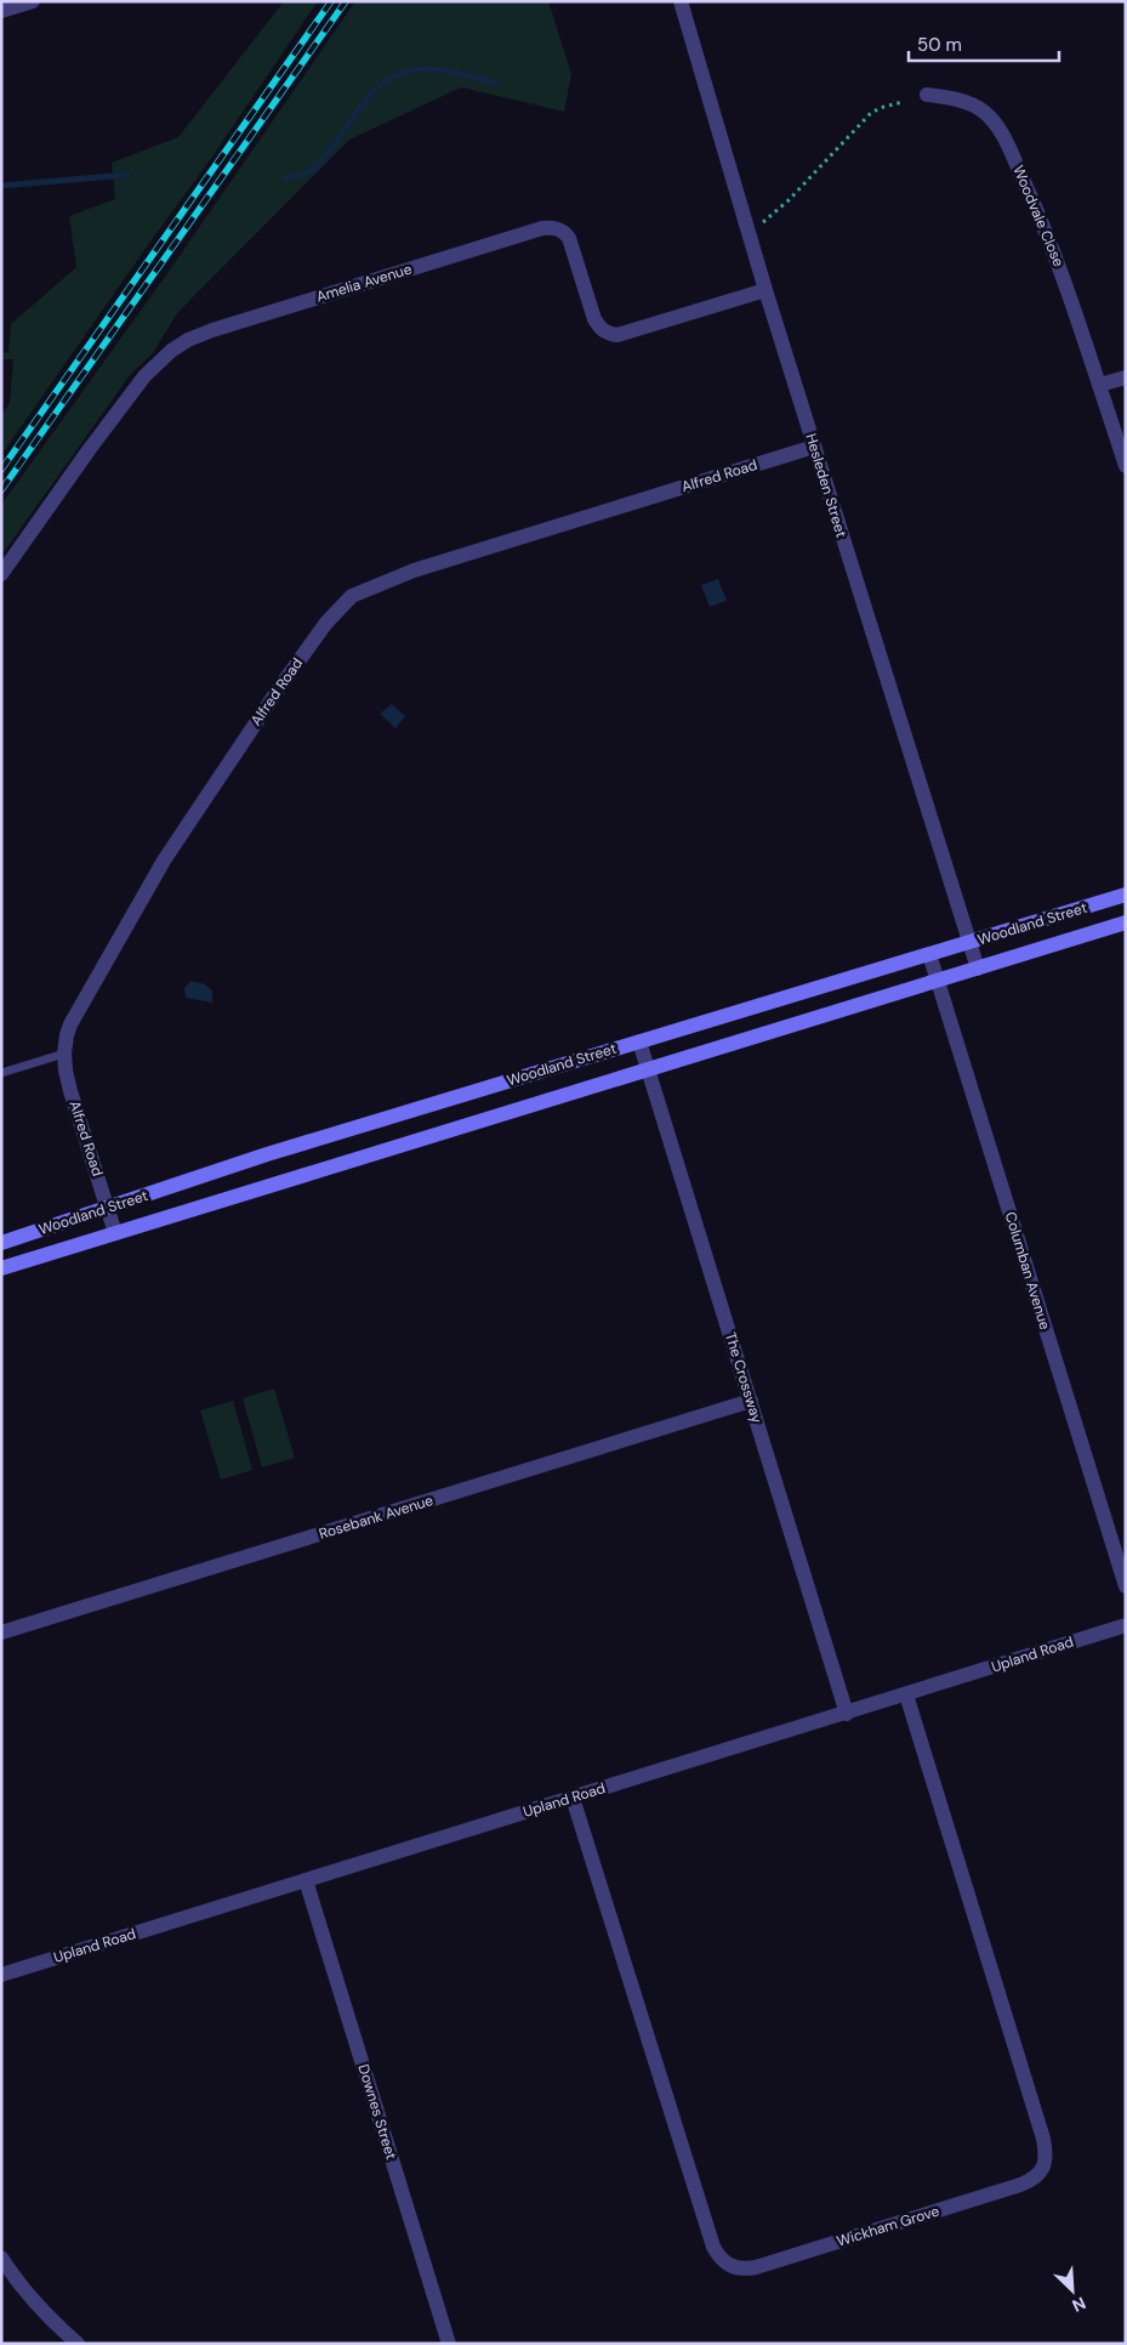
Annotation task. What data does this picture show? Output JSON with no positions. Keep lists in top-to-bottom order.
{
  "streets": {
    "main road": ["Woodland Street"],
    "street": [
      "Woodvale Close",
      "Amelia Avenue",
      "Alfred Road",
      "Hesleden Street",
      "Columban Avenue",
      "The Crossway",
      "Rosebank Avenue",
      "Upland Road",
      "Downes Street",
      "Wickham Grove"
    ]
  },
  "crossings": [
    ["Amelia Avenue", "Hesleden Street"],
    ["Alfred Road", "Hesleden Street"],
    ["Alfred Road", "Woodland Street"],
    ["Hesleden Street", "Woodland Street"],
    ["Woodland Street", "Columban Avenue"],
    ["Woodland Street", "The Crossway"],
    ["The Crossway", "Rosebank Avenue"],
    ["The Crossway", "Upland Road"],
    ["Upland Road", "Downes Street"],
    ["Upland Road", "Wickham Grove"]
  ],
  "scale_bar": "50 m",
  "north": "bottom right"
}
